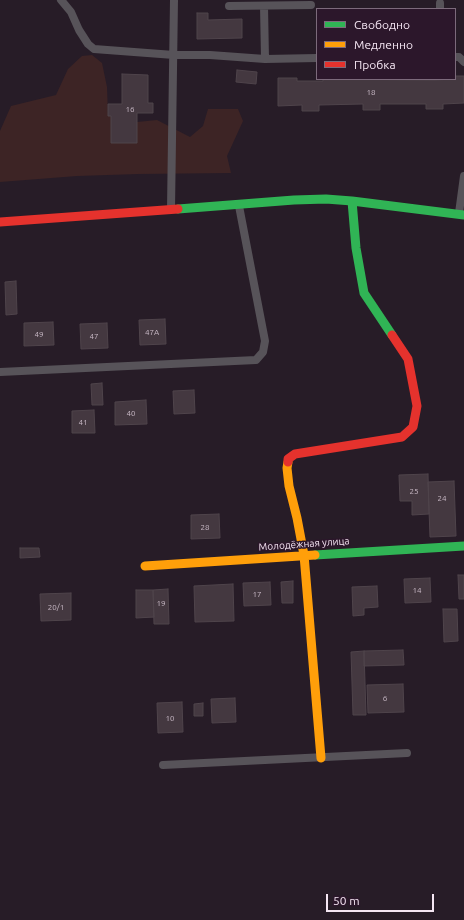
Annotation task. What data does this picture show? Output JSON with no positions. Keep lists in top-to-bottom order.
{
  "streets": {
    "street": ["Молодёжная улица"]
  },
  "house_numbers": [
    "18",
    "16",
    "47А",
    "49",
    "47",
    "40",
    "41",
    "25",
    "24",
    "28",
    "14",
    "17",
    "19",
    "20/1",
    "6",
    "10"
  ],
  "legend": ["Свободно", "Медленно", "Пробка"],
  "scale_bar": "50 m"
}
